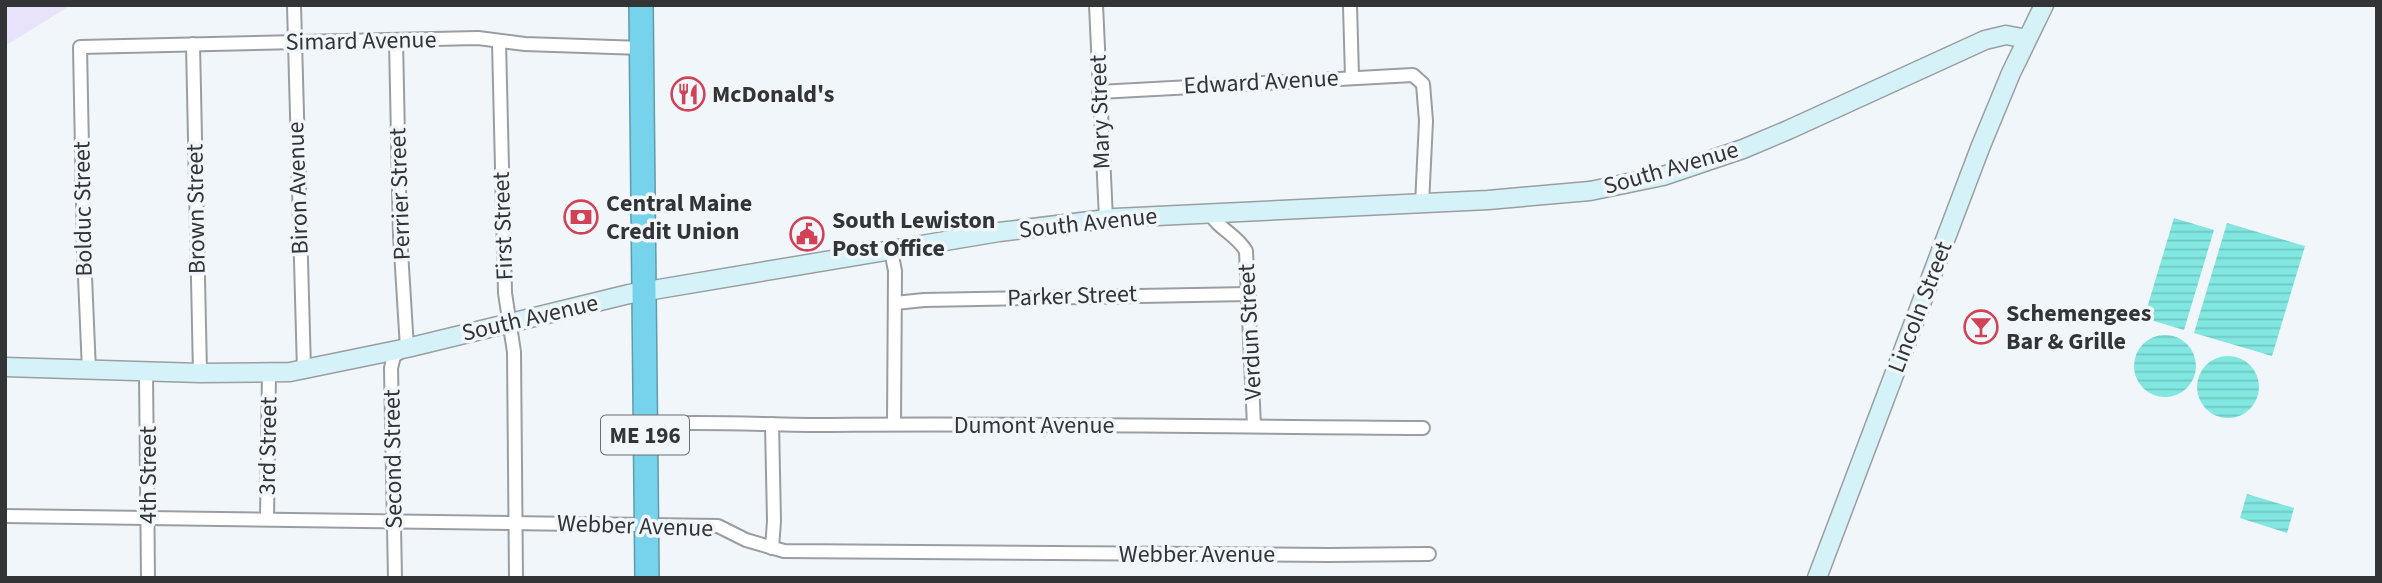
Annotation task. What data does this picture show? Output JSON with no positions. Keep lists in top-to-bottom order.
{
  "streets": {
    "highway": ["ME 196"],
    "street": [
      "Simard Avenue",
      "Edward Avenue",
      "Mary Street",
      "South Avenue",
      "Biron Avenue",
      "Perrier Street",
      "Bolduc Street",
      "Brown Street",
      "First Street",
      "Parker Street",
      "Lincoln Street",
      "Verdun Street",
      "Dumont Avenue",
      "3rd Street",
      "Second Street",
      "4th Street",
      "Webber Avenue"
    ]
  },
  "crossings": [
    ["Simard Avenue", "Biron Avenue"],
    ["Simard Avenue", "Perrier Street"],
    ["Simard Avenue", "Bolduc Street"],
    ["Simard Avenue", "Brown Street"],
    ["Simard Avenue", "First Street"],
    ["Simard Avenue", "ME 196"],
    ["Edward Avenue", "Mary Street"],
    ["Edward Avenue", "South Avenue"],
    ["Mary Street", "South Avenue"],
    ["South Avenue", "Biron Avenue"],
    ["South Avenue", "Perrier Street"],
    ["South Avenue", "Bolduc Street"],
    ["South Avenue", "Brown Street"],
    ["South Avenue", "First Street"],
    ["South Avenue", "Lincoln Street"],
    ["South Avenue", "Verdun Street"],
    ["South Avenue", "ME 196"],
    ["South Avenue", "3rd Street"],
    ["South Avenue", "Second Street"],
    ["South Avenue", "4th Street"],
    ["Perrier Street", "Second Street"],
    ["First Street", "Webber Avenue"],
    ["Parker Street", "Verdun Street"],
    ["Verdun Street", "Dumont Avenue"],
    ["Dumont Avenue", "ME 196"],
    ["ME 196", "Webber Avenue"],
    ["3rd Street", "Webber Avenue"],
    ["Second Street", "Webber Avenue"],
    ["4th Street", "Webber Avenue"]
  ],
  "places": {
    "restaurant": ["McDonald's"],
    "bank": ["Central Maine Credit Union"],
    "public building": ["South Lewiston Post Office"],
    "bar": ["Schemengees Bar & Grille"]
  }
}
